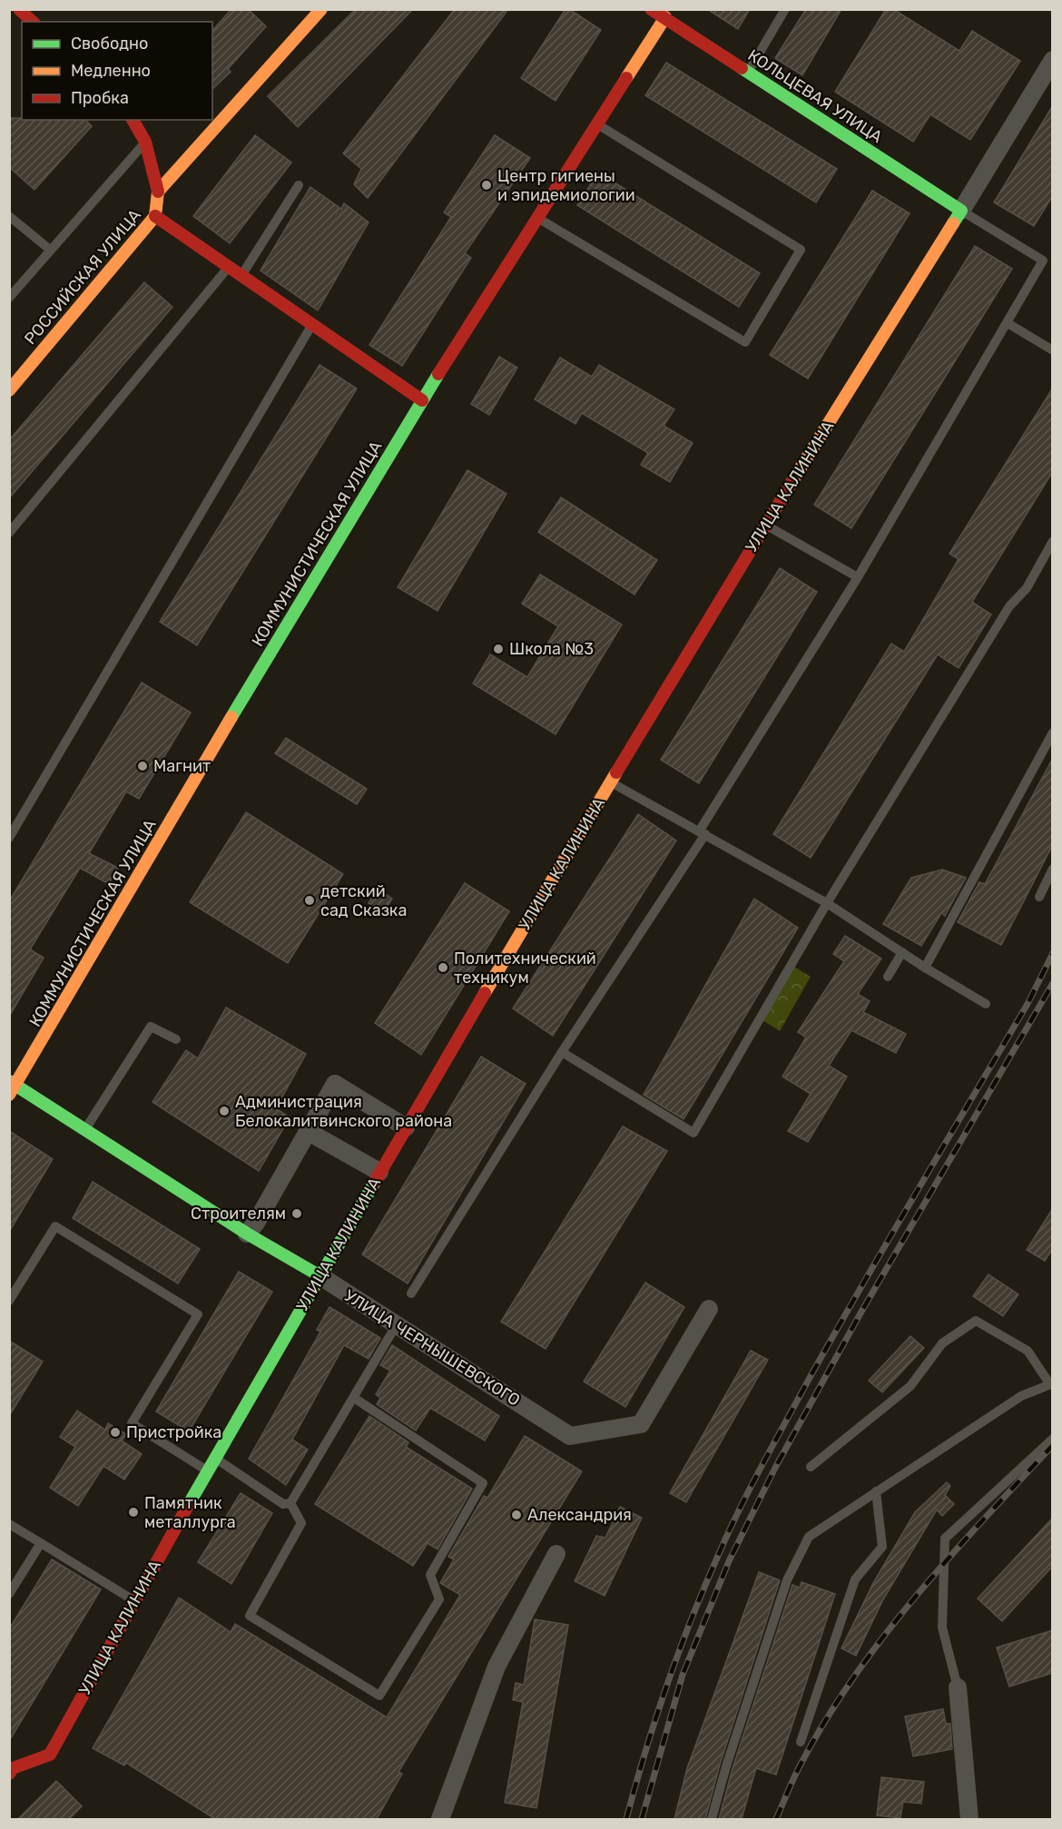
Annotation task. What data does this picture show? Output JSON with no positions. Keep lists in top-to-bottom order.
{
  "streets": {
    "street": [
      "КОЛЬЦЕВАЯ УЛИЦА",
      "РОССИЙСКАЯ УЛИЦА",
      "УЛИЦА КАЛИНИНА",
      "КОММУНИСТИЧЕСКАЯ УЛИЦА",
      "УЛИЦА ЧЕРНЫШЕВСКОГО"
    ]
  },
  "crossings": [
    ["КОЛЬЦЕВАЯ УЛИЦА", "УЛИЦА КАЛИНИНА"],
    ["КОЛЬЦЕВАЯ УЛИЦА", "КОММУНИСТИЧЕСКАЯ УЛИЦА"],
    ["УЛИЦА КАЛИНИНА", "УЛИЦА ЧЕРНЫШЕВСКОГО"],
    ["КОММУНИСТИЧЕСКАЯ УЛИЦА", "УЛИЦА ЧЕРНЫШЕВСКОГО"]
  ],
  "places": [
    "Центр гигиены и эпидемиологии",
    "Школа №3",
    "Магнит",
    "детский сад Сказка",
    "Политехнический техникум",
    "Администрация Белокалитвинского района",
    "Строителям",
    "Пристройка",
    "Памятник металлурга",
    "Александрия"
  ],
  "legend": ["Свободно", "Медленно", "Пробка"]
}
